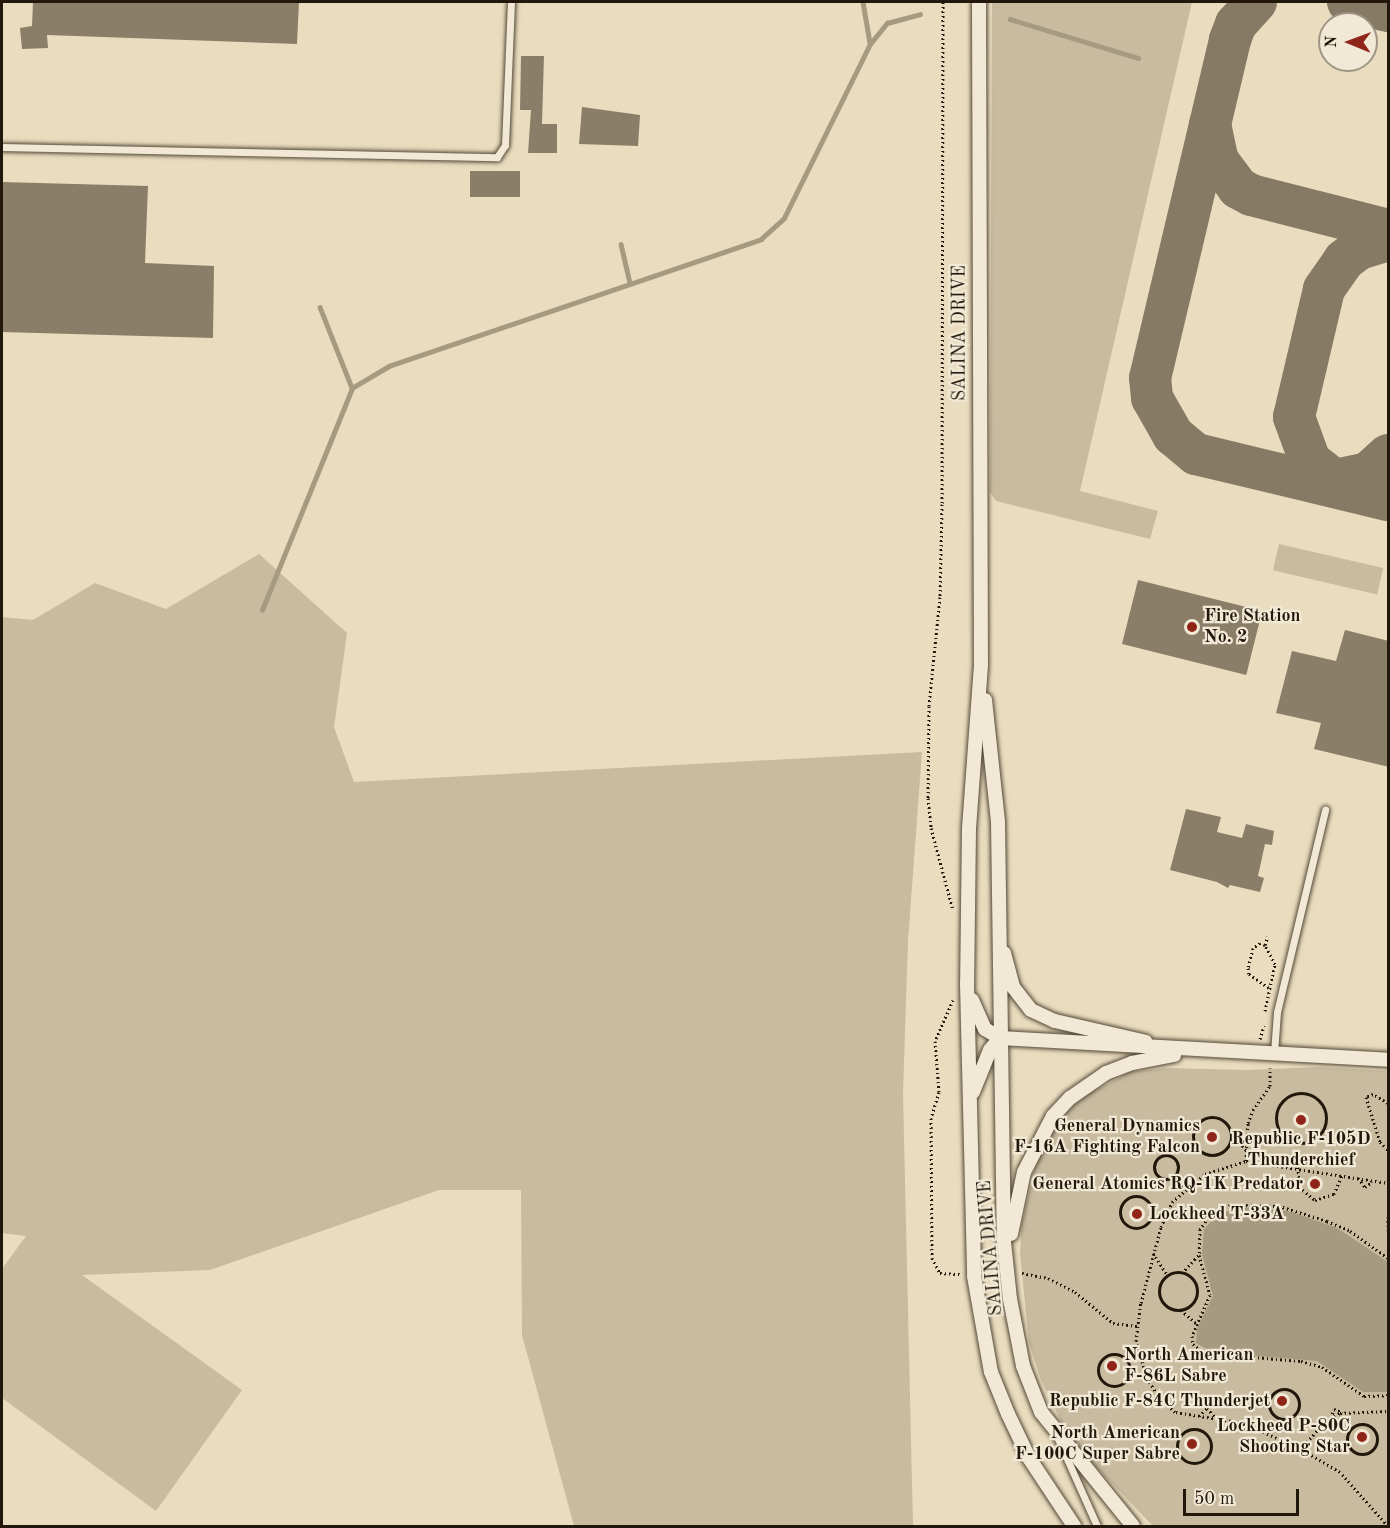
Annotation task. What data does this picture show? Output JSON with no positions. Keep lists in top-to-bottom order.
{
  "streets": {
    "street": ["SALINA DRIVE"]
  },
  "places": [
    "Fire Station No. 2",
    "Republic F-105D Thunderchief",
    "General Dynamics F-16A Fighting Falcon",
    "General Atomics RQ-1K Predator",
    "Lockheed T-33A",
    "North American F-86L Sabre",
    "Republic F-84C Thunderjet",
    "Lockheed P-80C Shooting Star",
    "North American F-100C Super Sabre"
  ],
  "scale_bar": "50 m",
  "north": "left"
}
